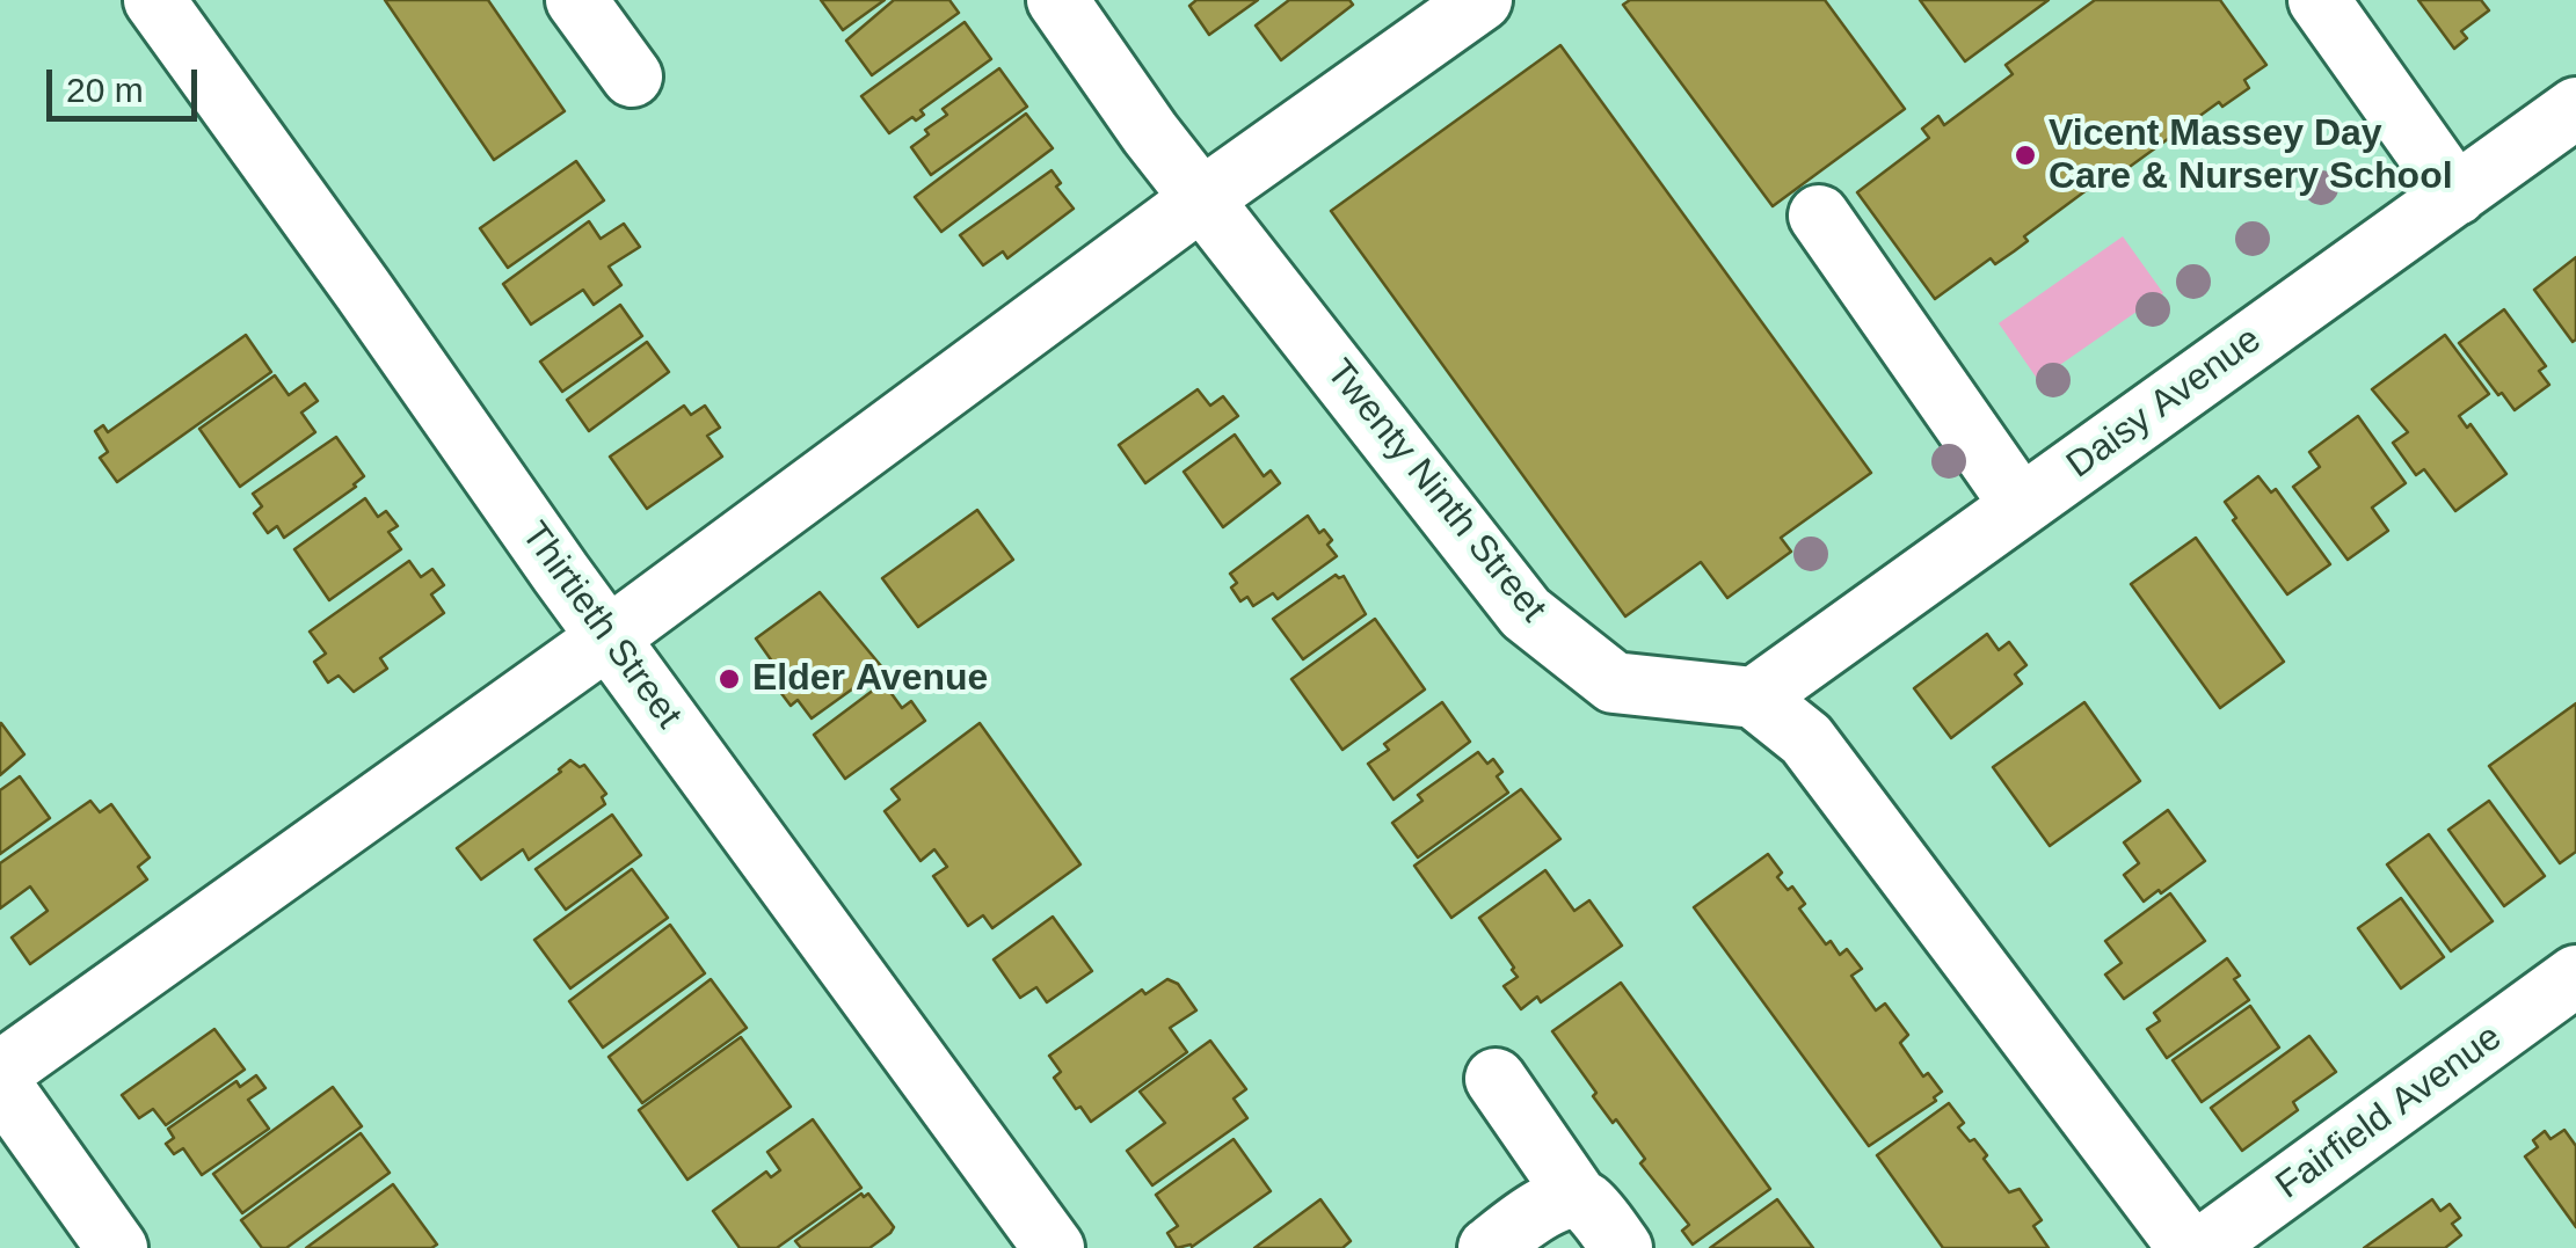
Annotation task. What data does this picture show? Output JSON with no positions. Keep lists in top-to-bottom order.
{
  "streets": {
    "street": [
      "Daisy Avenue",
      "Twenty Ninth Street",
      "Thirtieth Street",
      "Fairfield Avenue"
    ]
  },
  "crossings": [
    ["Daisy Avenue", "Twenty Ninth Street"]
  ],
  "places": ["Vicent Massey Day Care & Nursery School", "Elder Avenue"],
  "scale_bar": "20 m"
}
